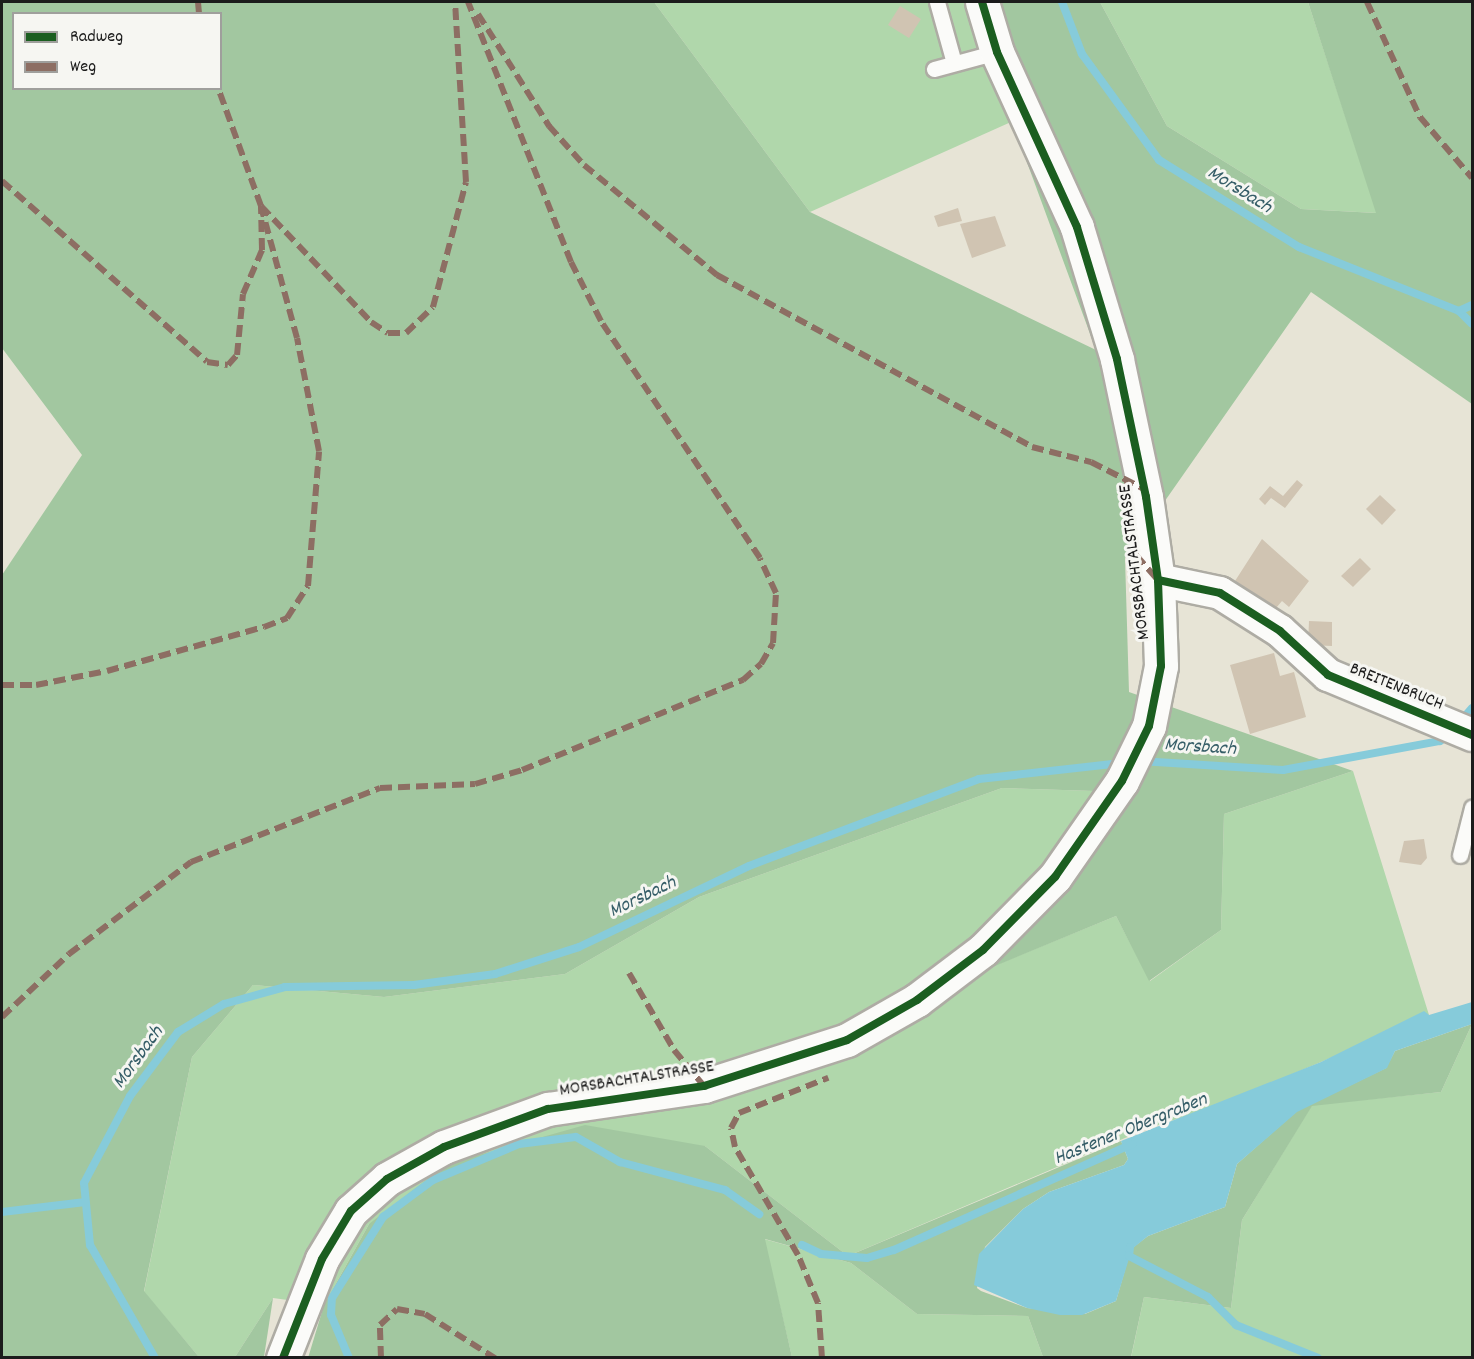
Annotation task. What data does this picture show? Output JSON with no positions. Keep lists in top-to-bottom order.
{
  "streets": {
    "main road": ["MORSBACHTALSTRASSE"],
    "street": ["BREITENBRUCH"]
  },
  "crossings": [
    ["MORSBACHTALSTRASSE", "BREITENBRUCH"]
  ],
  "water": ["Morsbach", "Hastener Obergraben"],
  "legend": ["Radweg", "Weg"]
}
